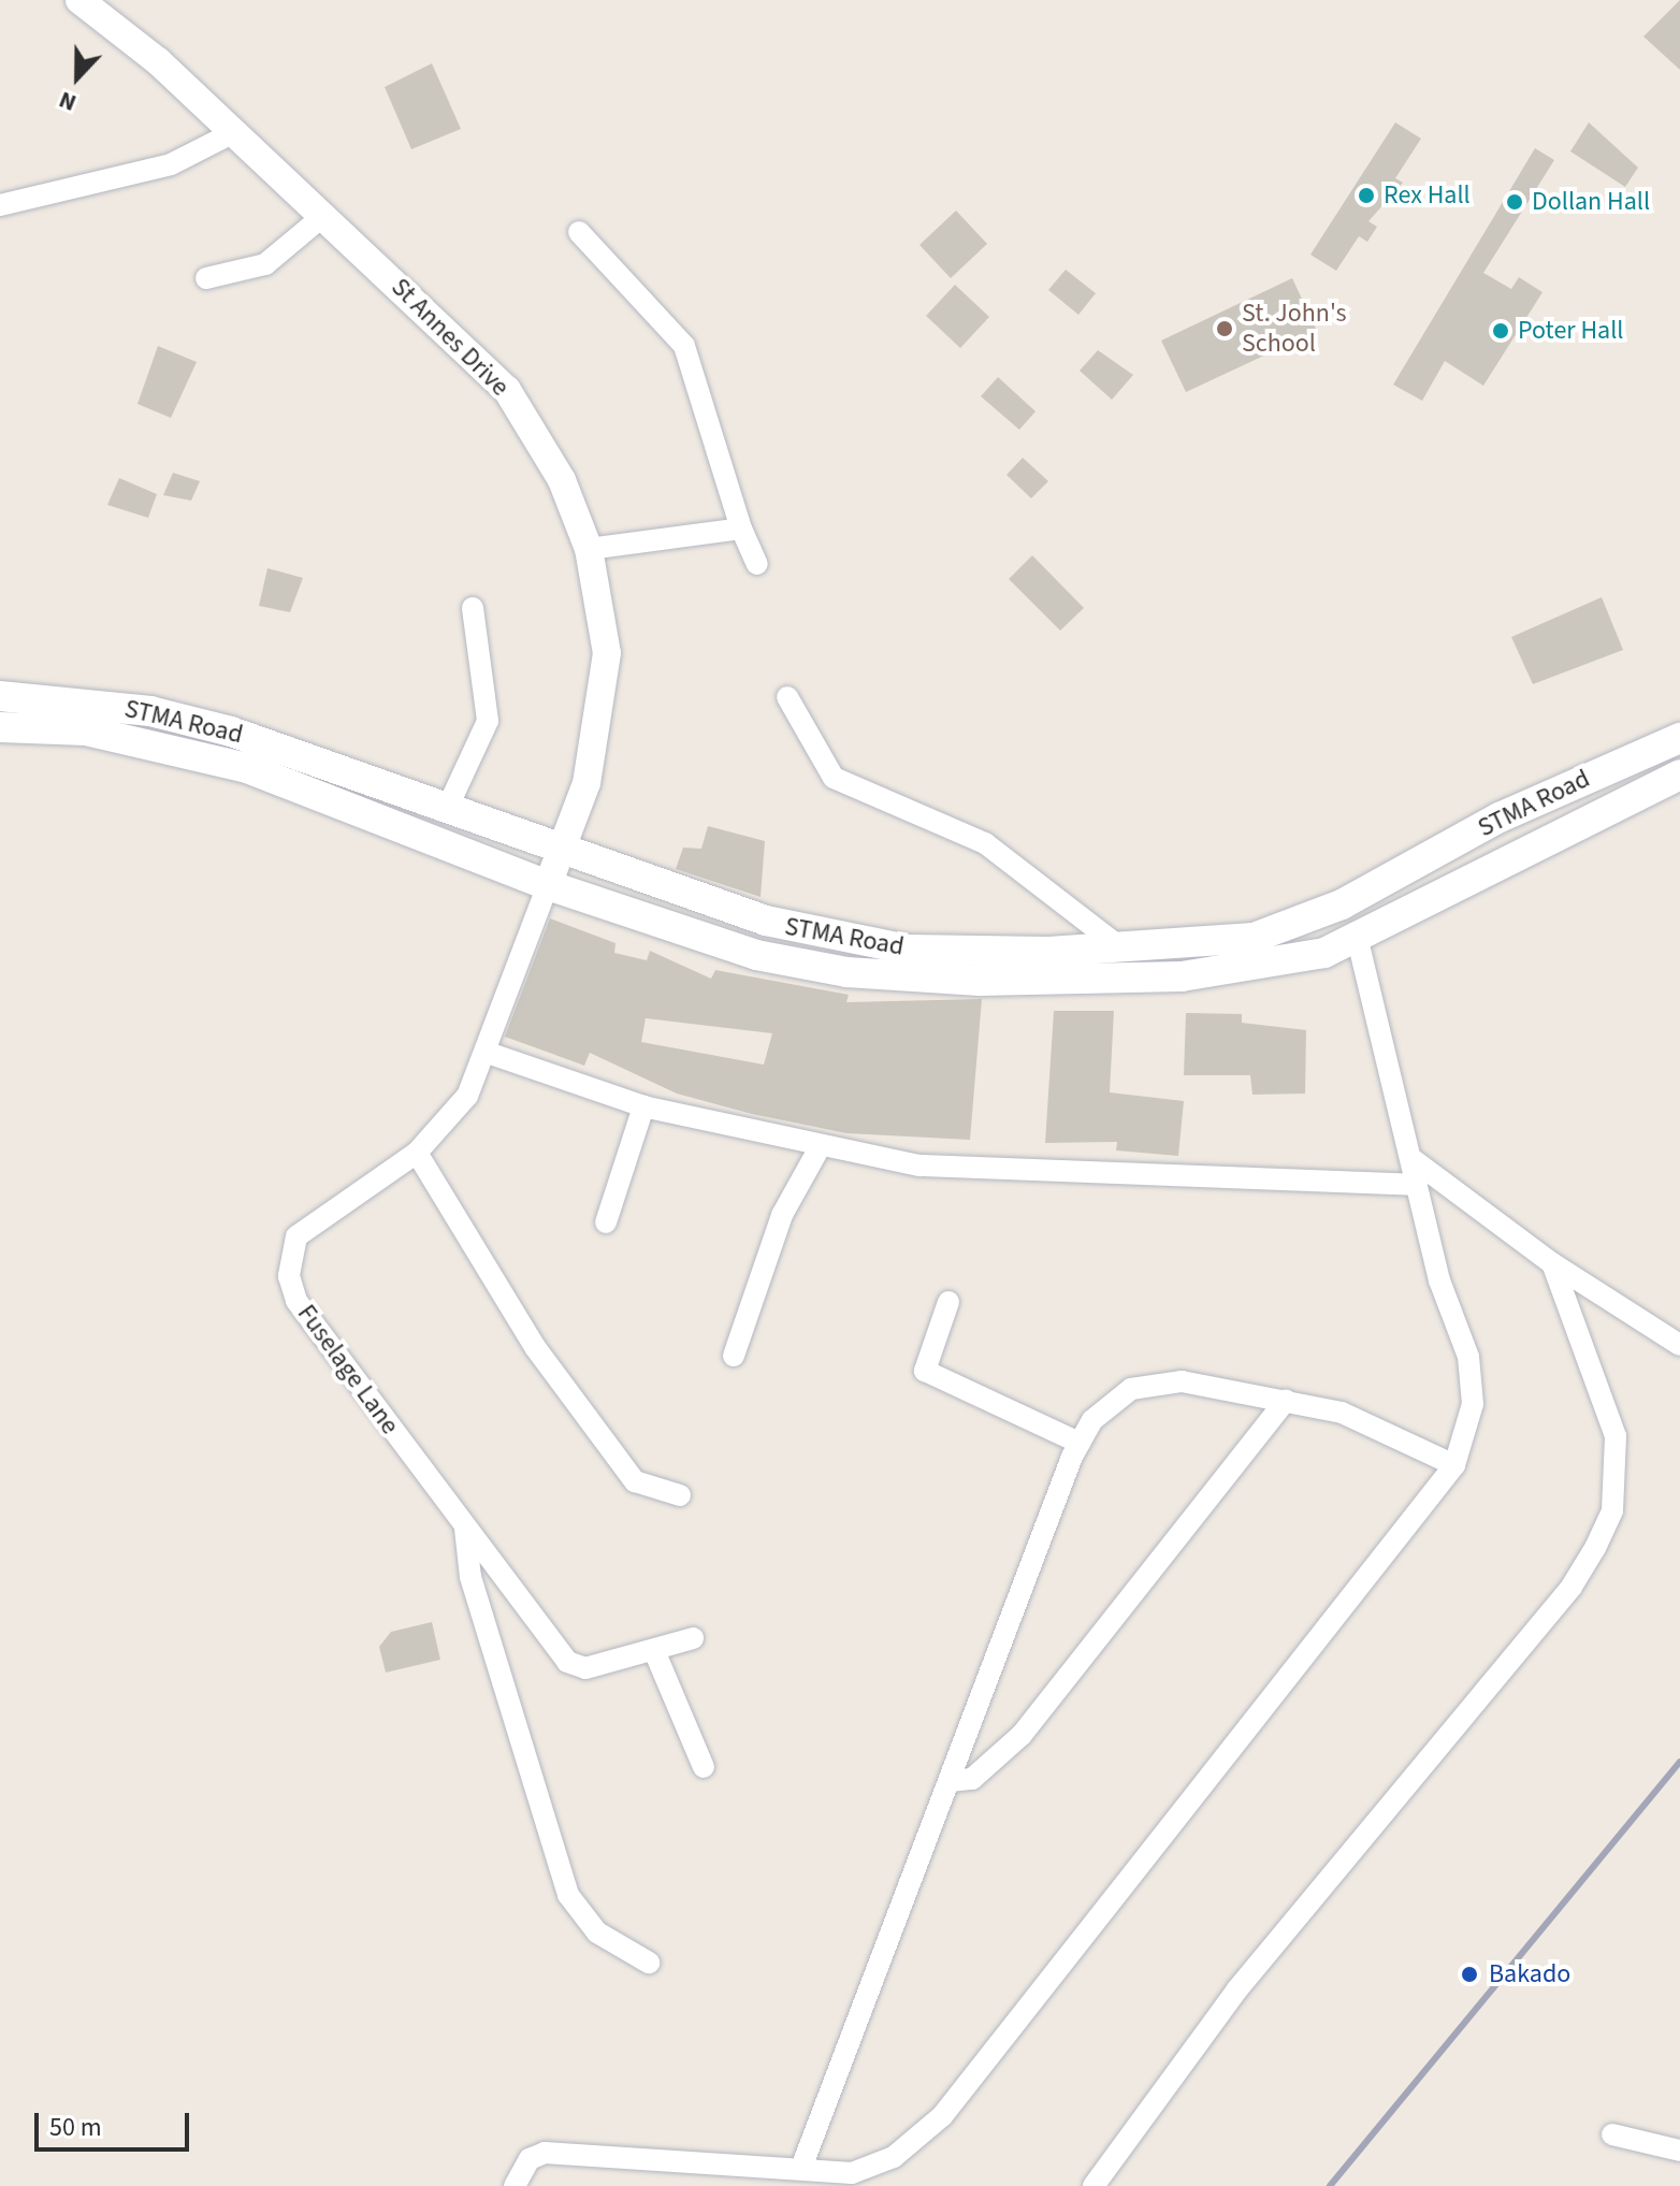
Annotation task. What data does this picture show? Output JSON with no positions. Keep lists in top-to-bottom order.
{
  "streets": {
    "main road": ["STMA Road"],
    "street": ["St Annes Drive", "Fuselage Lane"]
  },
  "crossings": [
    ["St Annes Drive", "STMA Road"],
    ["St Annes Drive", "Fuselage Lane"],
    ["STMA Road", "Fuselage Lane"]
  ],
  "places": [
    "Rex Hall",
    "Dollan Hall",
    "St. John's School",
    "Poter Hall",
    "Bakado"
  ],
  "scale_bar": "50 m",
  "north": "bottom"
}
